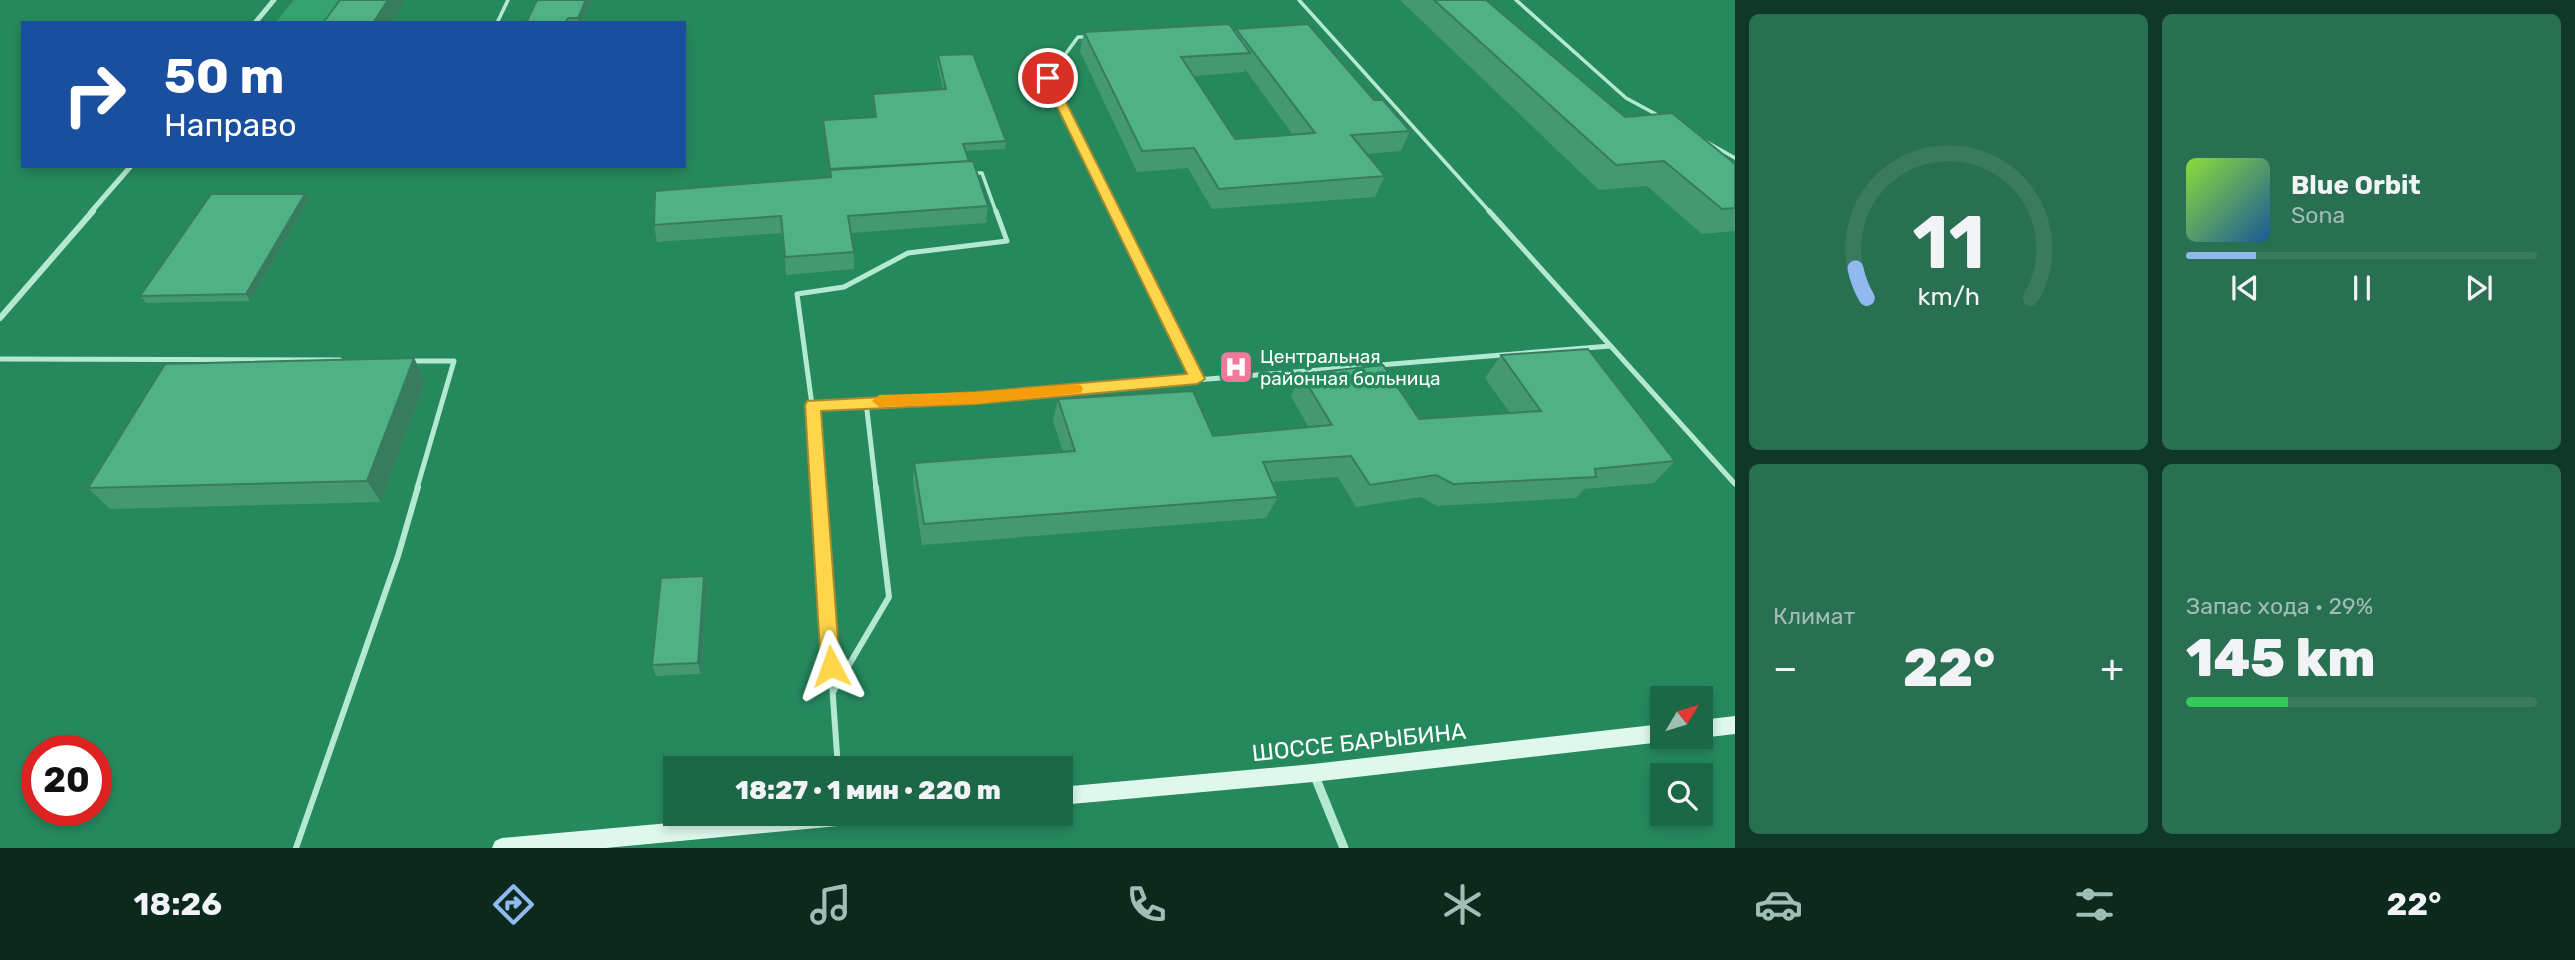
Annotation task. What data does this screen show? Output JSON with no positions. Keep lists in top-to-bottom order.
{
  "streets": {
    "main road": ["ШОССЕ БАРЫБИНА"]
  },
  "places": {
    "hospital": ["Центральная районная больница"]
  },
  "north": "top right",
  "page": {
    "turn": ["50 m", "Направо"],
    "song": ["Blue Orbit", "Sona"],
    "tile": [
      "Климат",
      ["Запас хода · 29%", "145 km"]
    ],
    "heat": ["−", "22°", "+"],
    "limit": "20",
    "trip": "18:27 · 1 мин · 220 m",
    "tabs": ["18:26", "22°"],
    "gauge": ["11", "km/h"]
  }
}
